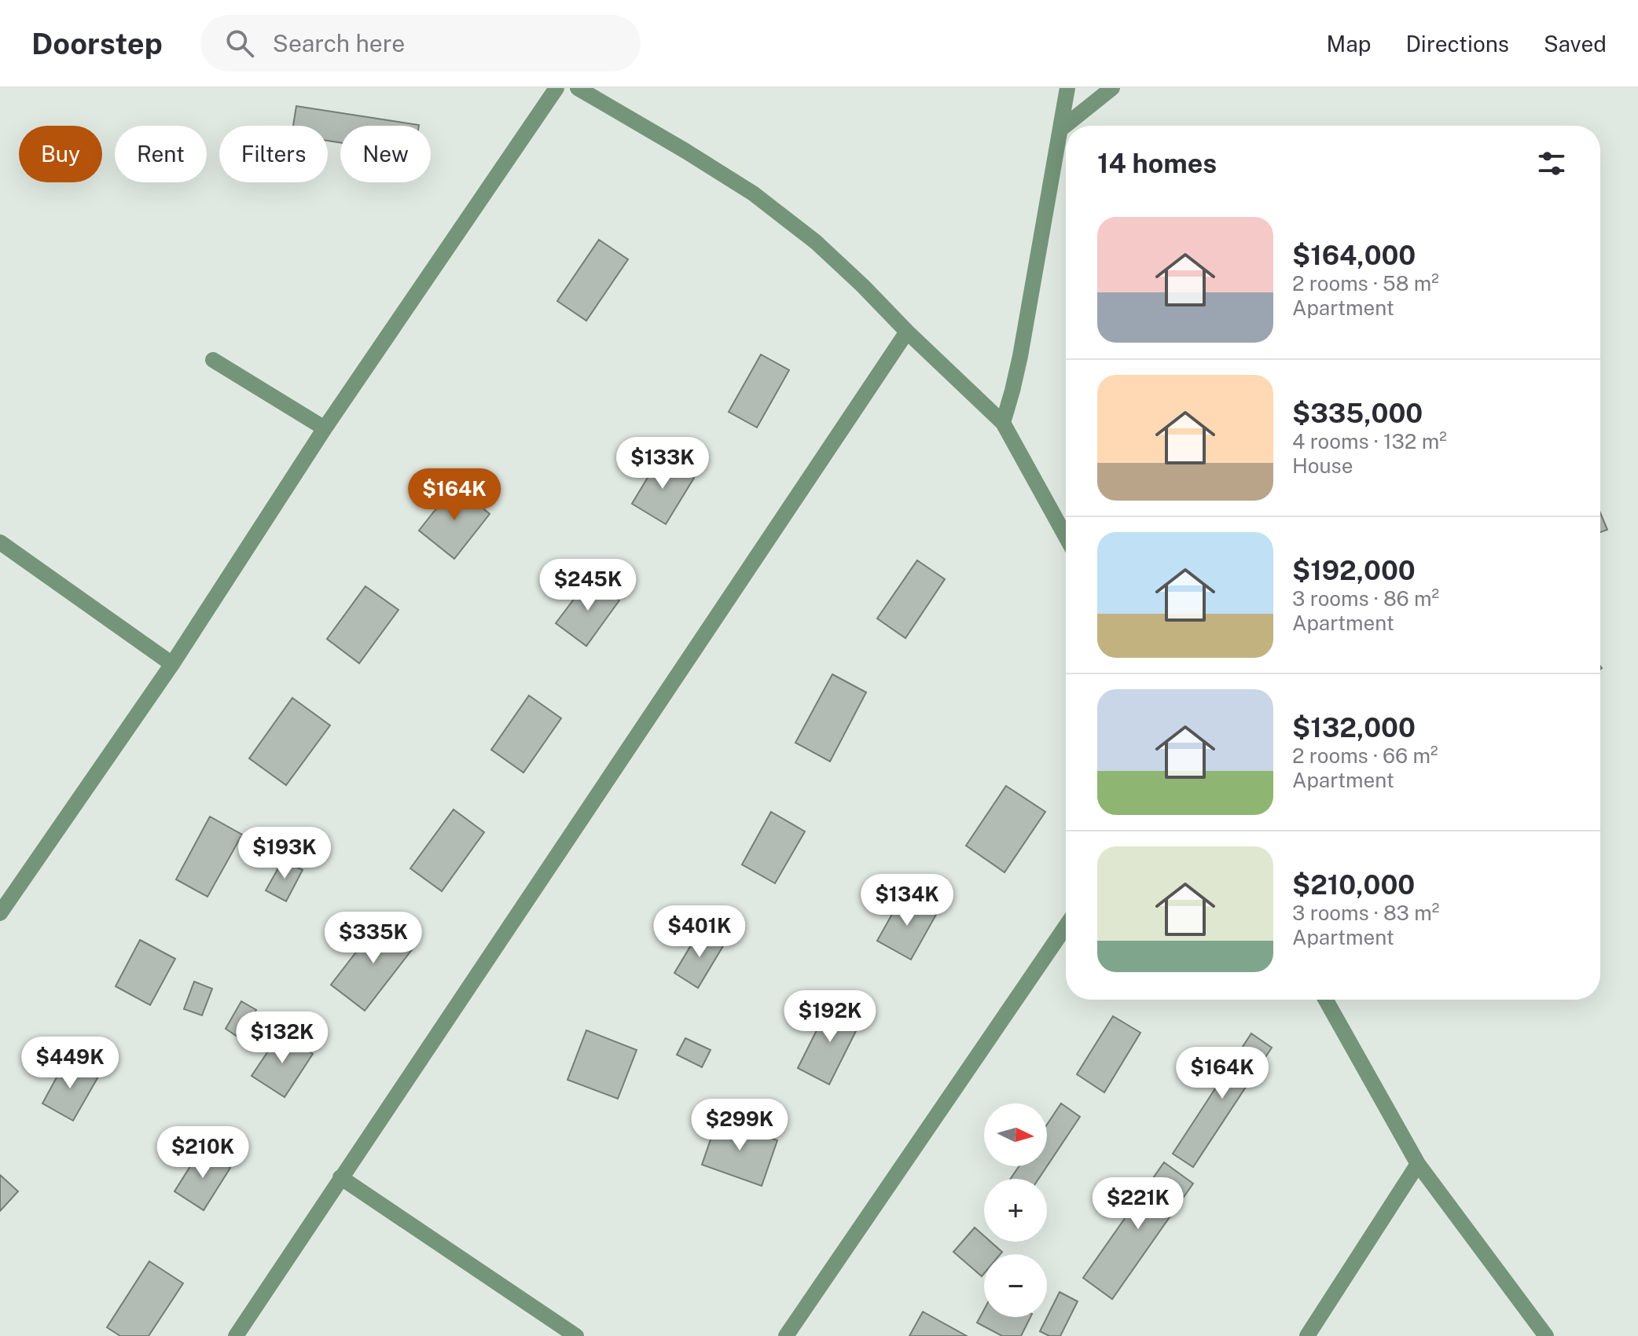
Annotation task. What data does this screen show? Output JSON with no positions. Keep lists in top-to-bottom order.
{
  "north": "right",
  "page": {
    "header": "Doorstep",
    "search": "Search here",
    "nav": ["Map", "Directions", "Saved"],
    "chip": [
      "Buy",
      "Rent",
      "Filters",
      "New"
    ],
    "heading": "14 homes",
    "list": [
      {
        "name": "$164,000",
        "note": "2 rooms · 58 m² · Apartment"
      },
      {
        "name": "$335,000",
        "note": "4 rooms · 132 m² · House"
      },
      {
        "name": "$192,000",
        "note": "3 rooms · 86 m² · Apartment"
      },
      {
        "name": "$132,000",
        "note": "2 rooms · 66 m² · Apartment"
      },
      {
        "name": "$210,000",
        "note": "3 rooms · 83 m² · Apartment"
      }
    ],
    "price": [
      "$133K",
      "$164K",
      "$245K",
      "$193K",
      "$134K",
      "$401K",
      "$335K",
      "$192K",
      "$132K",
      "$449K",
      "$164K",
      "$299K",
      "$210K",
      "$221K"
    ],
    "map_buttons": ["+", "−"]
  }
}
